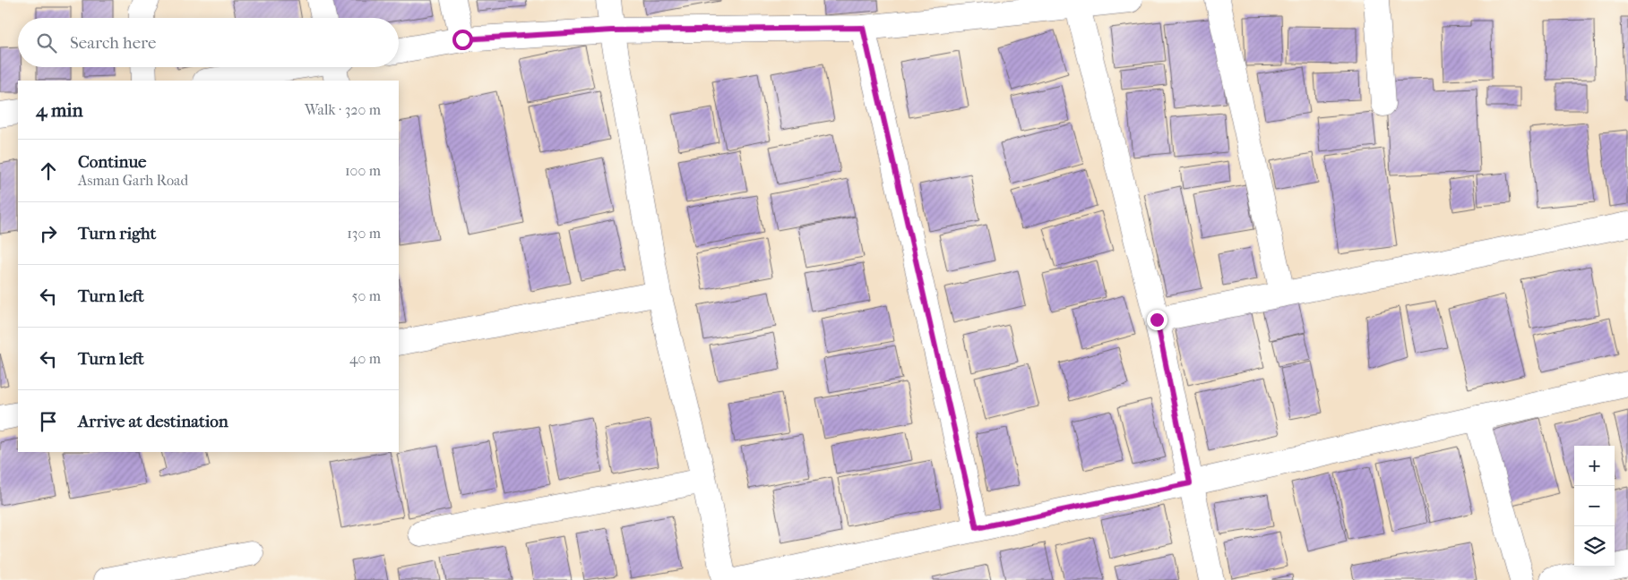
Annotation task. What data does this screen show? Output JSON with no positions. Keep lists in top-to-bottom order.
{
  "page": {
    "search": "Search here",
    "heading": ["4 min", "Walk · 320 m"],
    "list": [
      ["Continue", "Asman Garh Road", "100 m"],
      ["Turn right", "130 m"],
      ["Turn left", "50 m"],
      ["Turn left", "40 m"],
      "Arrive at destination"
    ],
    "map_buttons": ["+", "−"]
  }
}
